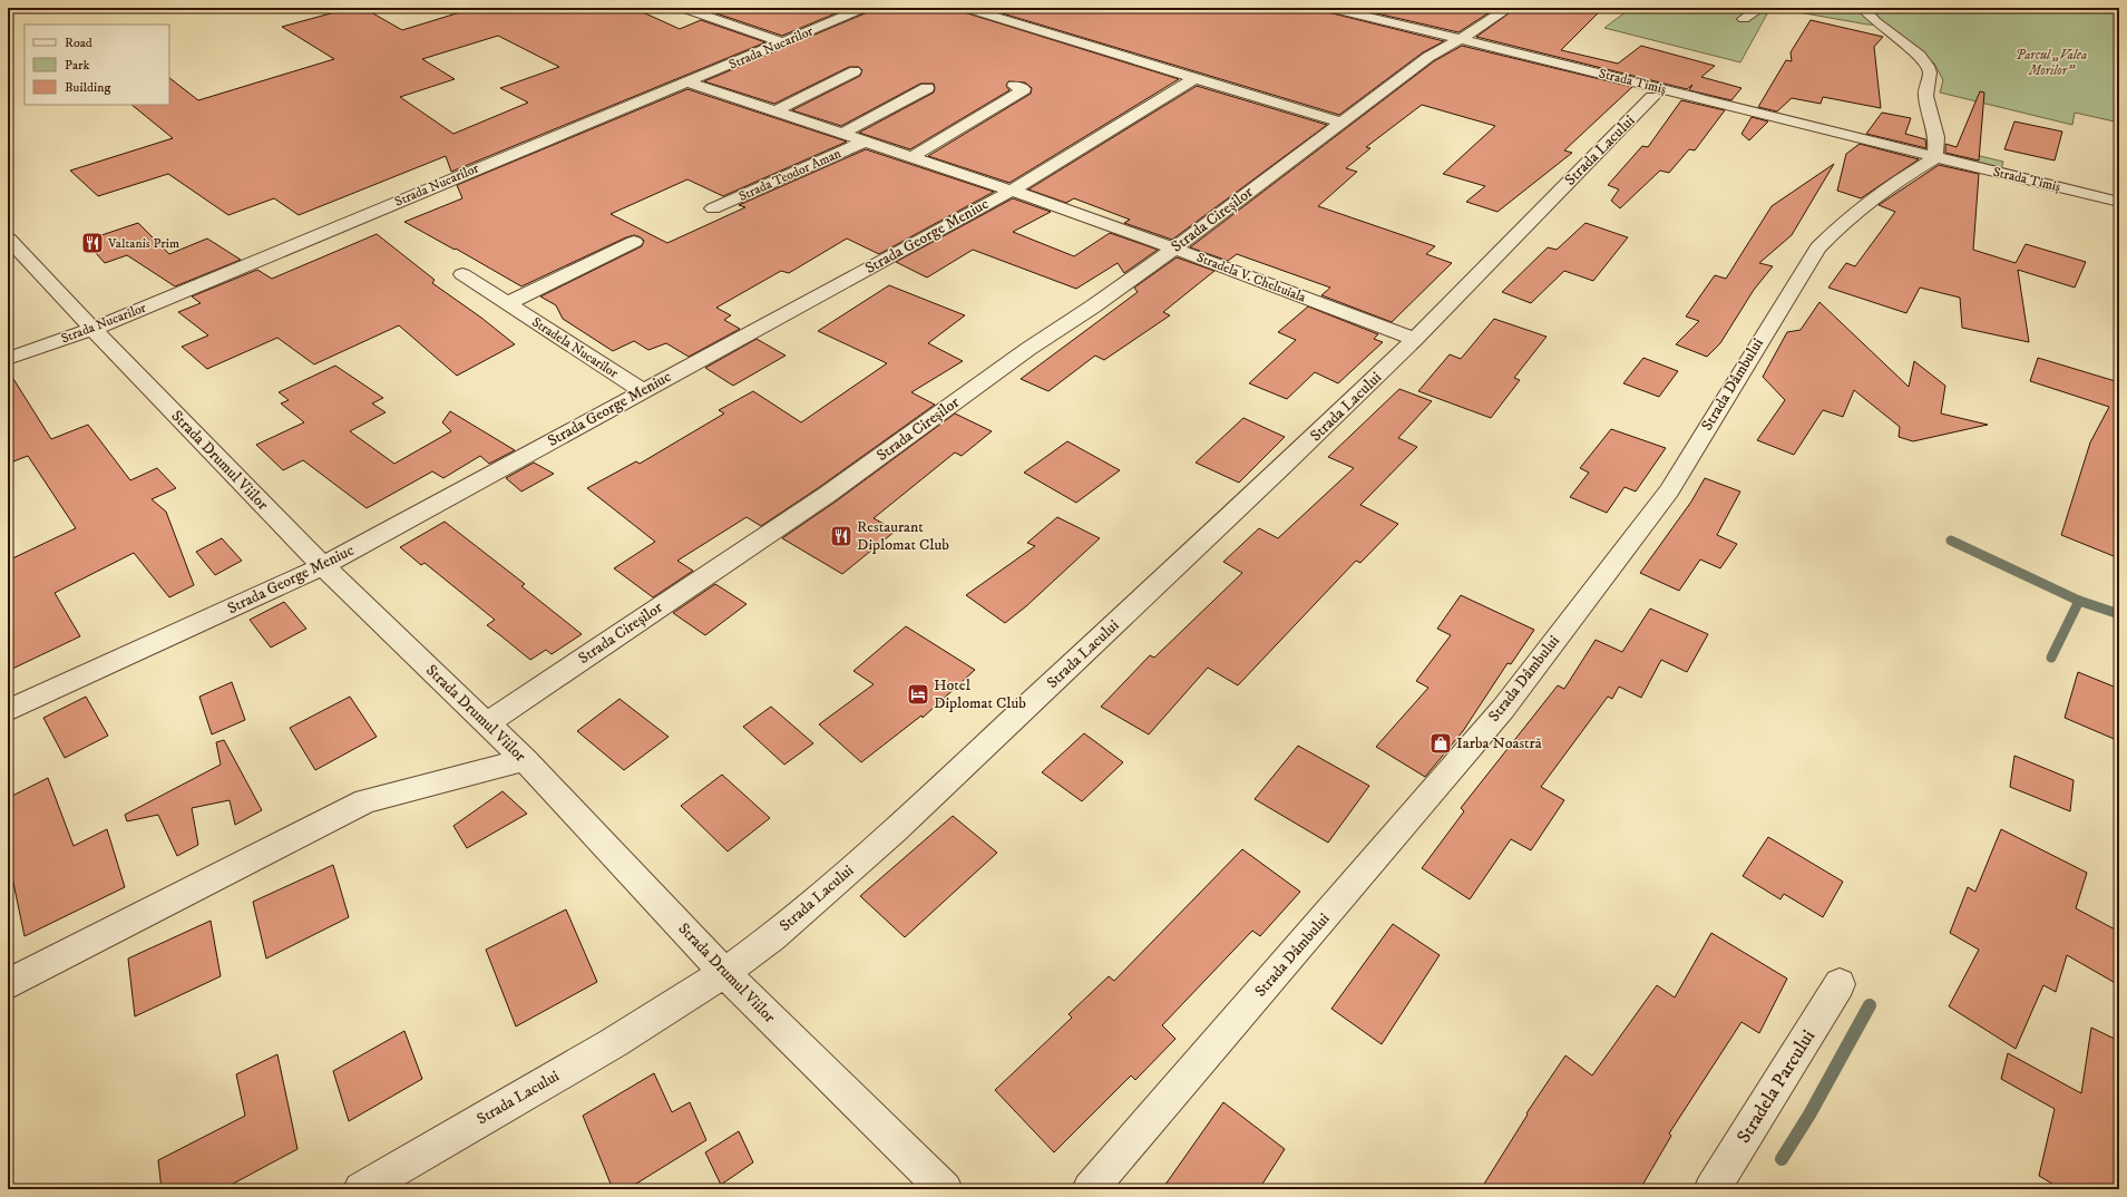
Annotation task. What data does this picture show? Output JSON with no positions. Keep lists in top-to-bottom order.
{
  "streets": {
    "street": [
      "Strada Nucarilor",
      "Strada Timiș",
      "Strada Lacului",
      "Strada Teodor Aman",
      "Strada Cireșilor",
      "Strada George Meniuc",
      "Stradela V. Cheltuiala",
      "Stradela Nucarilor",
      "Strada Dâmbului",
      "Strada Drumul Viilor",
      "Stradela Parcului"
    ]
  },
  "crossings": [
    ["Strada Nucarilor", "Stradela V. Cheltuiala"],
    ["Strada Nucarilor", "Strada Drumul Viilor"],
    ["Strada Timiș", "Strada Cireșilor"],
    ["Strada Timiș", "Strada Dâmbului"],
    ["Strada Lacului", "Stradela V. Cheltuiala"],
    ["Strada Lacului", "Strada Drumul Viilor"],
    ["Strada Teodor Aman", "Stradela V. Cheltuiala"],
    ["Strada Cireșilor", "Stradela V. Cheltuiala"],
    ["Strada Cireșilor", "Strada Drumul Viilor"],
    ["Strada George Meniuc", "Stradela V. Cheltuiala"],
    ["Strada George Meniuc", "Stradela Nucarilor"],
    ["Strada George Meniuc", "Strada Drumul Viilor"]
  ],
  "parks": ["Parcul „Valea Morilor”"],
  "places": {
    "restaurant": ["Valtanis Prim", "Restaurant Diplomat Club"],
    "hotel": ["Hotel Diplomat Club"],
    "shop": ["Iarba Noastră"]
  },
  "legend": ["Road", "Park", "Building"]
}
